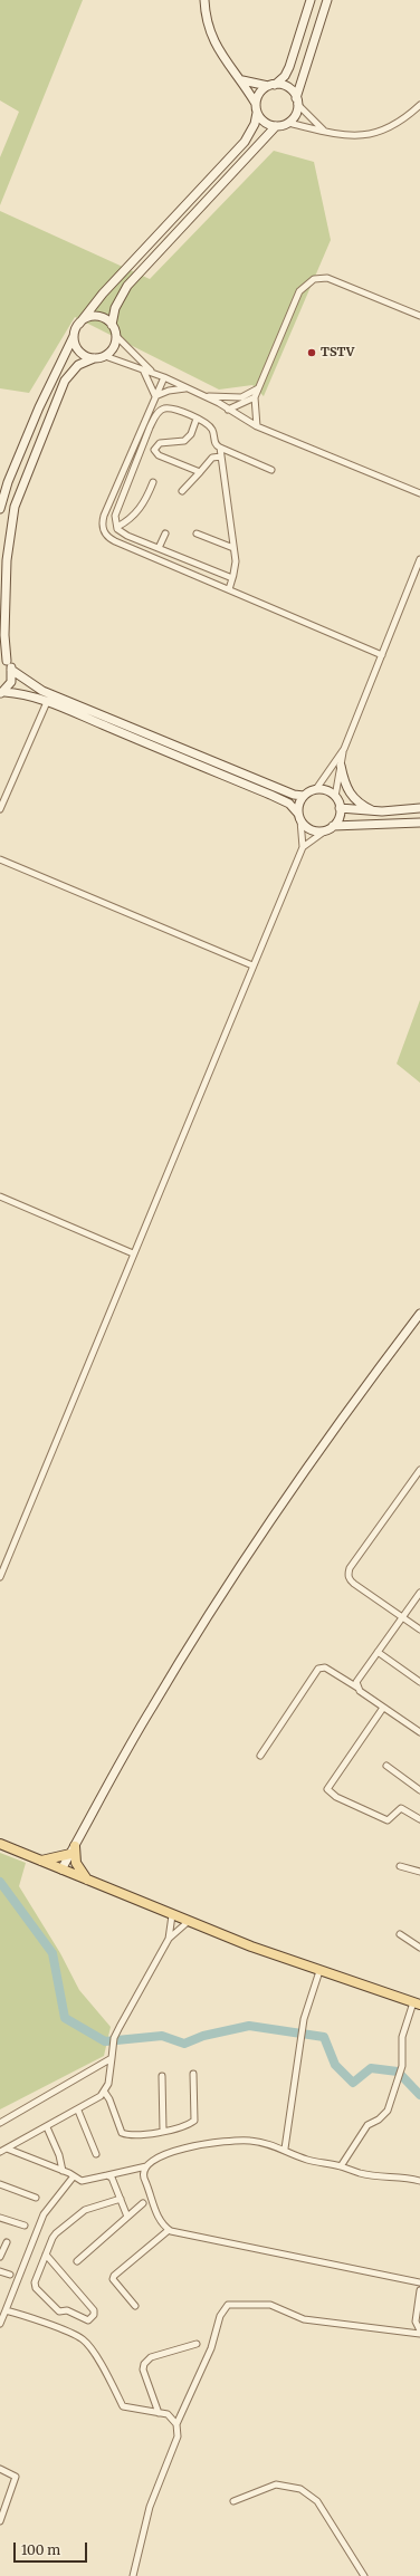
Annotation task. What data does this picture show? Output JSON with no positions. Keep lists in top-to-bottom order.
{
  "places": ["TSTV"],
  "scale_bar": "100 m"
}
